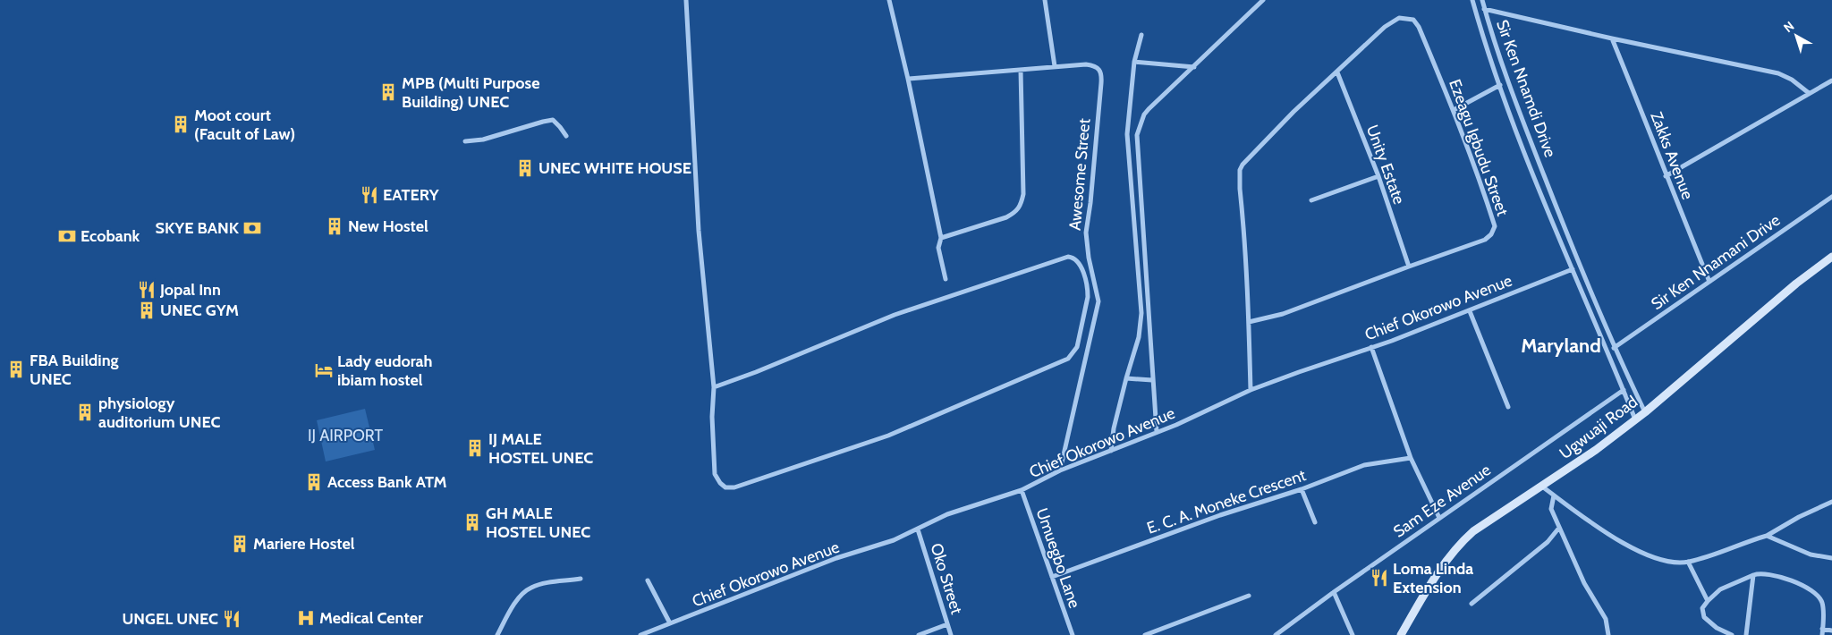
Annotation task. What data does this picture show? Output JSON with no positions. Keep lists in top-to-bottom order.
{
  "streets": {
    "main road": ["Ugwuaji Road"],
    "street": [
      "Sir Ken Nnamdi Drive",
      "Ezeagu Igbudu Street",
      "Zakks Avenue",
      "Unity Estate",
      "Awesome Street",
      "Sir Ken Nnamani Drive",
      "Chief Okorowo Avenue",
      "Sam Eze Avenue",
      "E. C. A. Moneke Crescent",
      "Umuegbo Lane",
      "Oko Street"
    ]
  },
  "crossings": [
    ["Sir Ken Nnamdi Drive", "Zakks Avenue"],
    ["Sir Ken Nnamdi Drive", "Sir Ken Nnamani Drive"],
    ["Sir Ken Nnamdi Drive", "Chief Okorowo Avenue"],
    ["Sir Ken Nnamdi Drive", "Ugwuaji Road"],
    ["Sir Ken Nnamdi Drive", "Sam Eze Avenue"],
    ["Ezeagu Igbudu Street", "Unity Estate"],
    ["Zakks Avenue", "Sir Ken Nnamani Drive"],
    ["Awesome Street", "Chief Okorowo Avenue"],
    ["Chief Okorowo Avenue", "Umuegbo Lane"],
    ["Chief Okorowo Avenue", "Oko Street"],
    ["E. C. A. Moneke Crescent", "Umuegbo Lane"]
  ],
  "districts": ["Maryland"],
  "parks": ["IJ AIRPORT"],
  "places": {
    "building": [
      "MPB (Multi Purpose Building) UNEC",
      "Moot court (Facult of Law)",
      "UNEC WHITE HOUSE",
      "New Hostel",
      "UNEC GYM",
      "FBA Building UNEC",
      "physiology auditorium UNEC",
      "IJ MALE HOSTEL UNEC",
      "Access Bank ATM",
      "GH MALE HOSTEL UNEC",
      "Mariere Hostel"
    ],
    "restaurant": [
      "EATERY",
      "Jopal Inn",
      "Loma Linda Extension",
      "UNGEL UNEC"
    ],
    "bank": ["SKYE BANK", "Ecobank"],
    "hotel": ["Lady eudorah ibiam hostel"],
    "hospital": ["Medical Center"]
  },
  "north": "top left"
}
